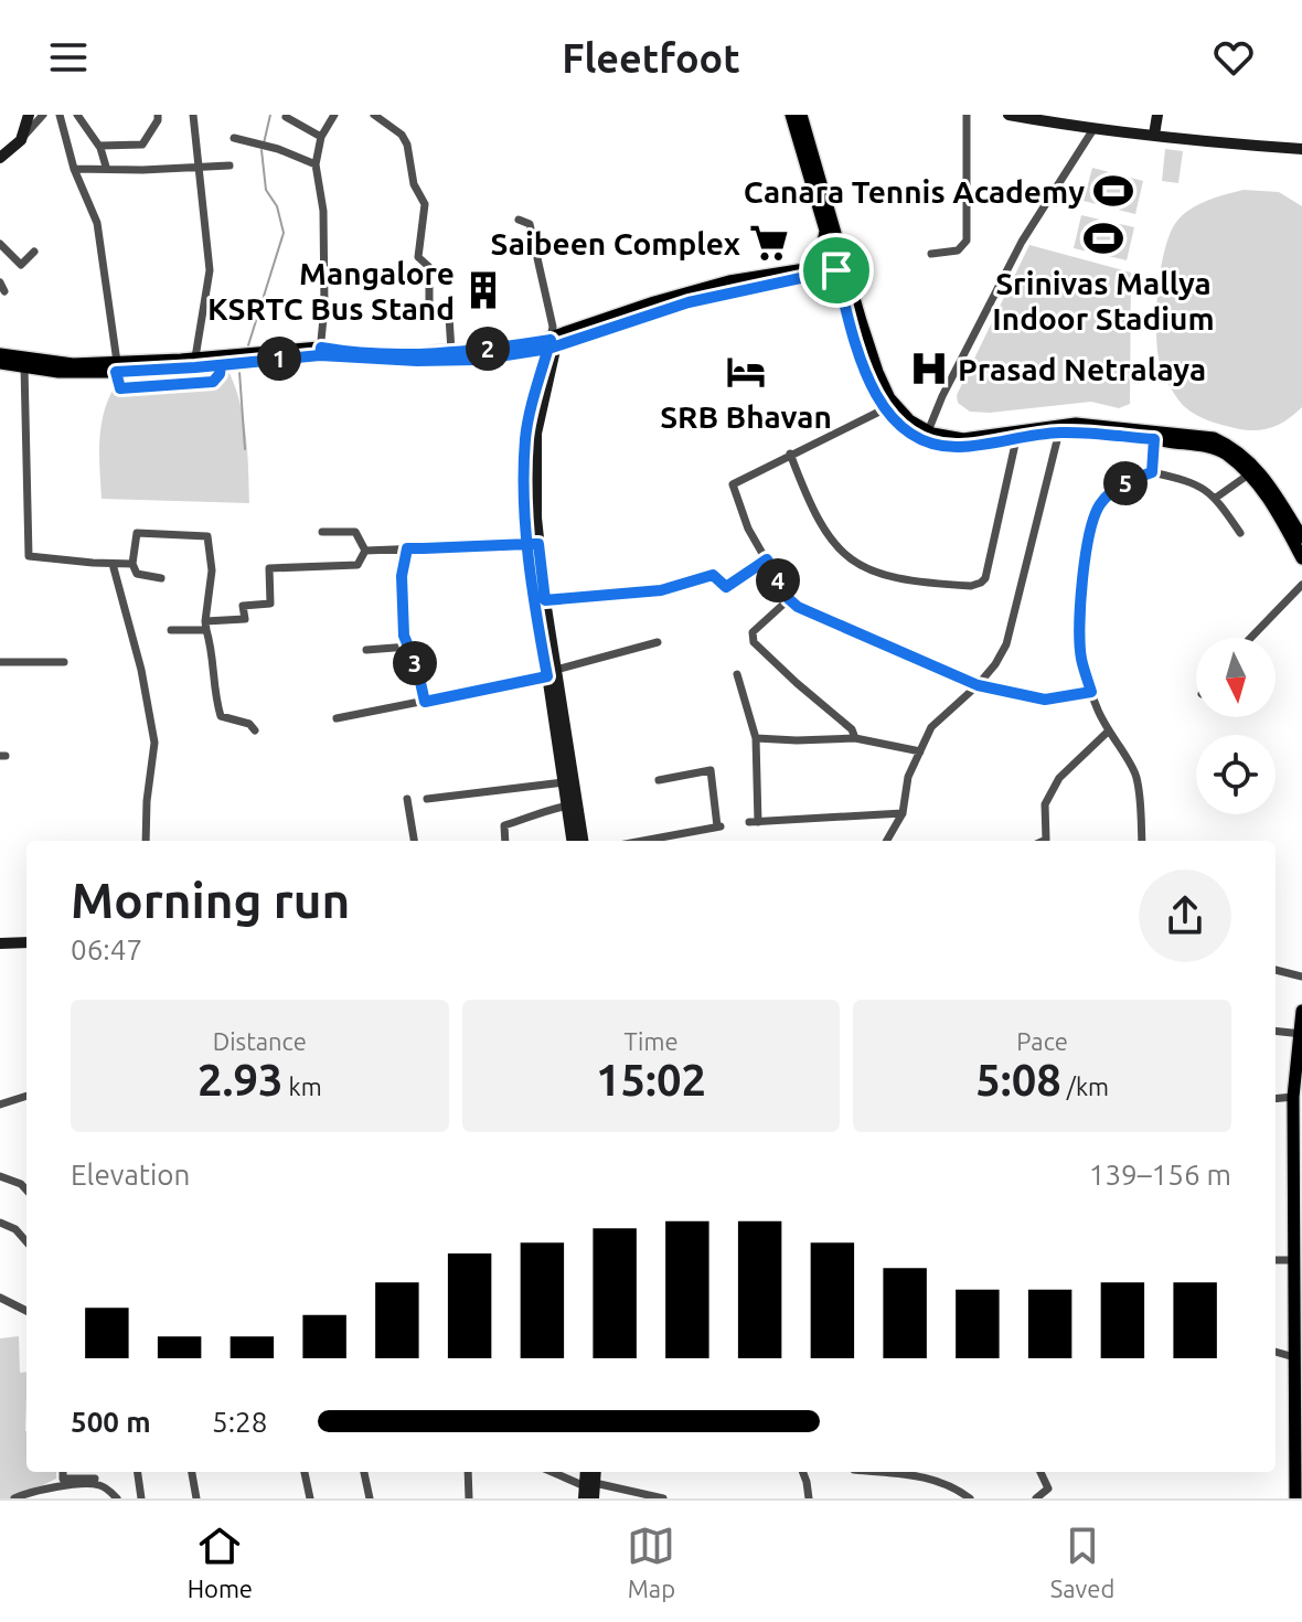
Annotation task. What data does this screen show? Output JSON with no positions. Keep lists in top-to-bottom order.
{
  "places": {
    "sports": ["Canara Tennis Academy", "Srinivas Mallya Indoor Stadium"],
    "supermarket": ["Saibeen Complex"],
    "building": ["Mangalore KSRTC Bus Stand"],
    "hospital": ["Prasad Netralaya"],
    "hotel": ["SRB Bhavan"]
  },
  "north": "bottom",
  "page": {
    "header": "Fleetfoot",
    "pins": [
      "2",
      "1",
      "5",
      "4",
      "3"
    ],
    "heading": ["Morning run", "06:47"],
    "stats": [
      ["Distance", "2.93 km"],
      ["Time", "15:02"],
      ["Pace", "5:08 /km"]
    ],
    "chart": ["Elevation", "139–156 m"],
    "list": [
      {
        "name": "500 m",
        "note": "5:28"
      }
    ],
    "tabs": ["Home", "Map", "Saved"]
  }
}
